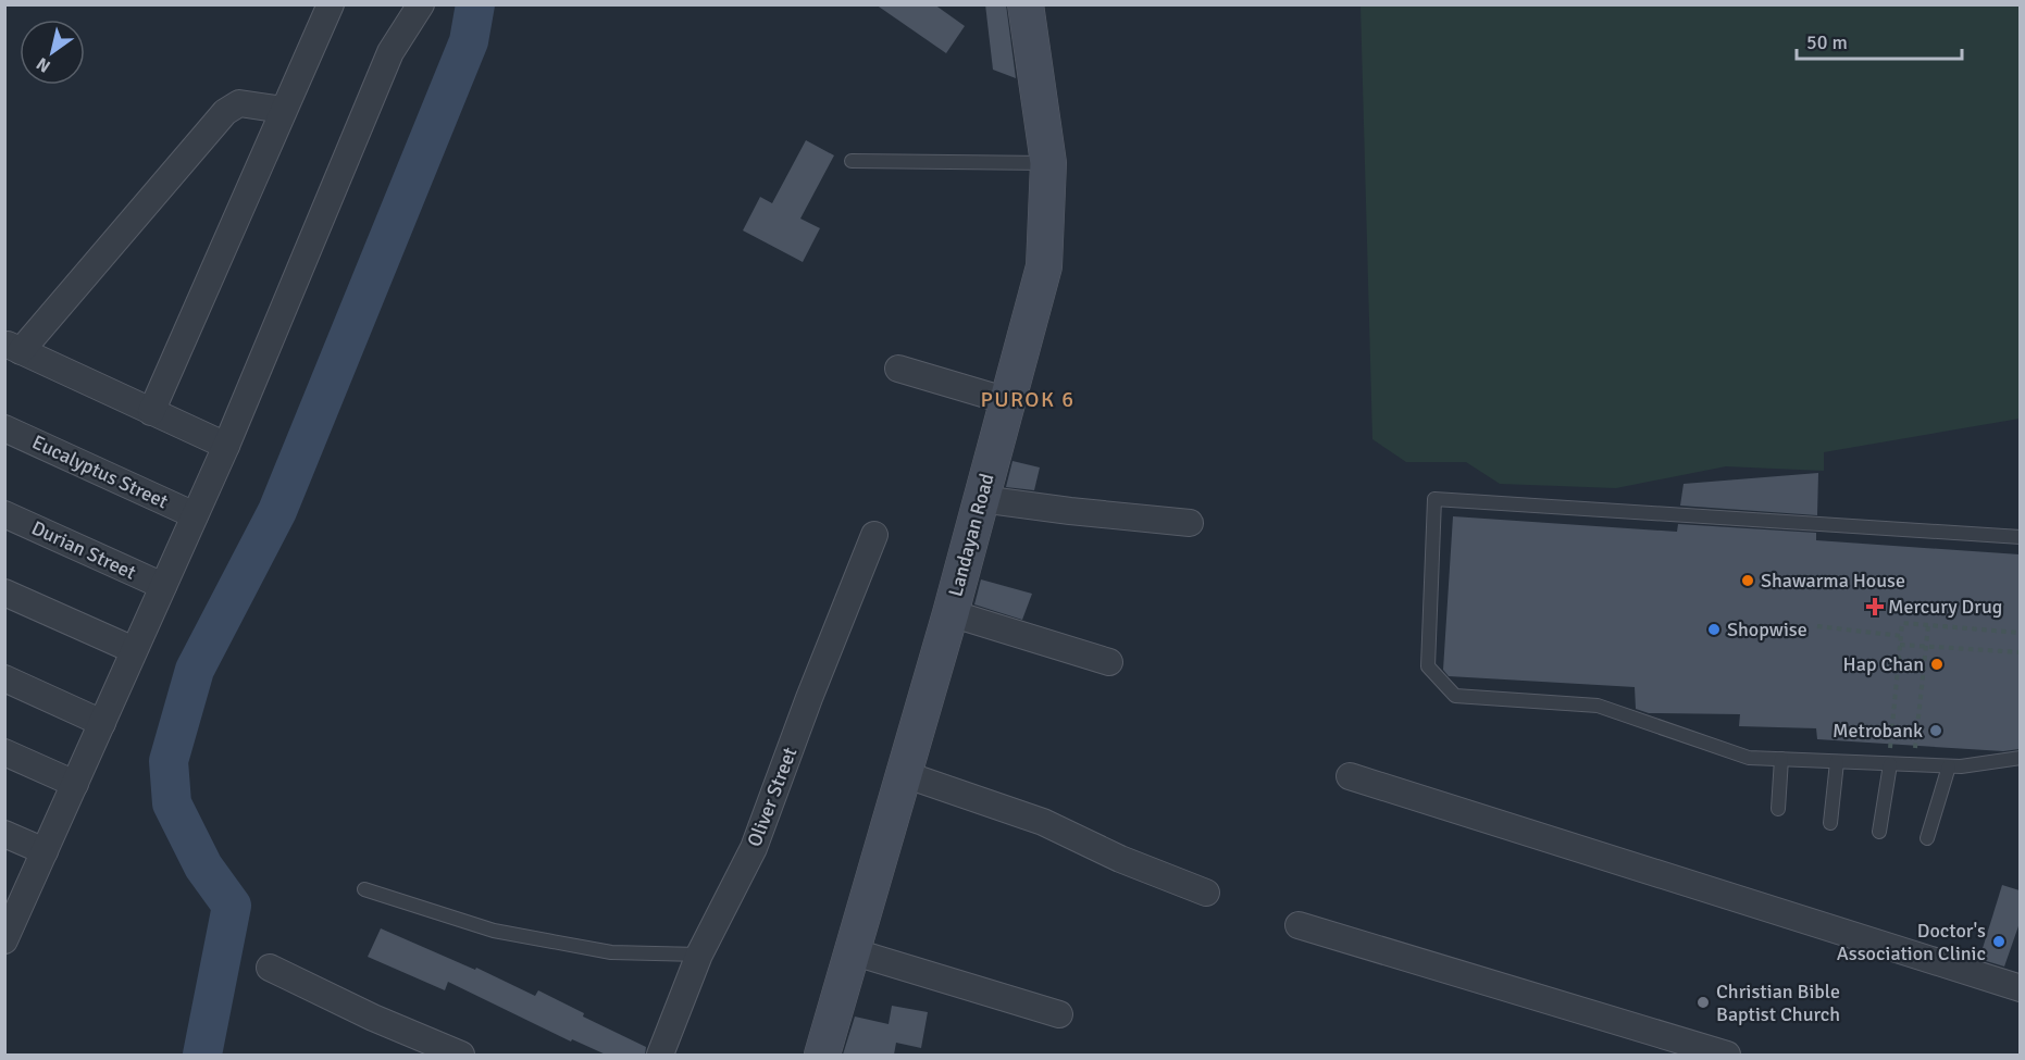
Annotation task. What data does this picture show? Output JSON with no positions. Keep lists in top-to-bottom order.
{
  "streets": {
    "street": [
      "Eucalyptus Street",
      "Landayan Road",
      "Durian Street",
      "Oliver Street"
    ]
  },
  "districts": ["PUROK 6"],
  "places": {
    "other": [
      "Shawarma House",
      "Shopwise",
      "Hap Chan",
      "Metrobank",
      "Doctor's Association Clinic",
      "Christian Bible Baptist Church"
    ],
    "health": ["Mercury Drug"]
  },
  "scale_bar": "50 m",
  "north": "bottom left"
}
